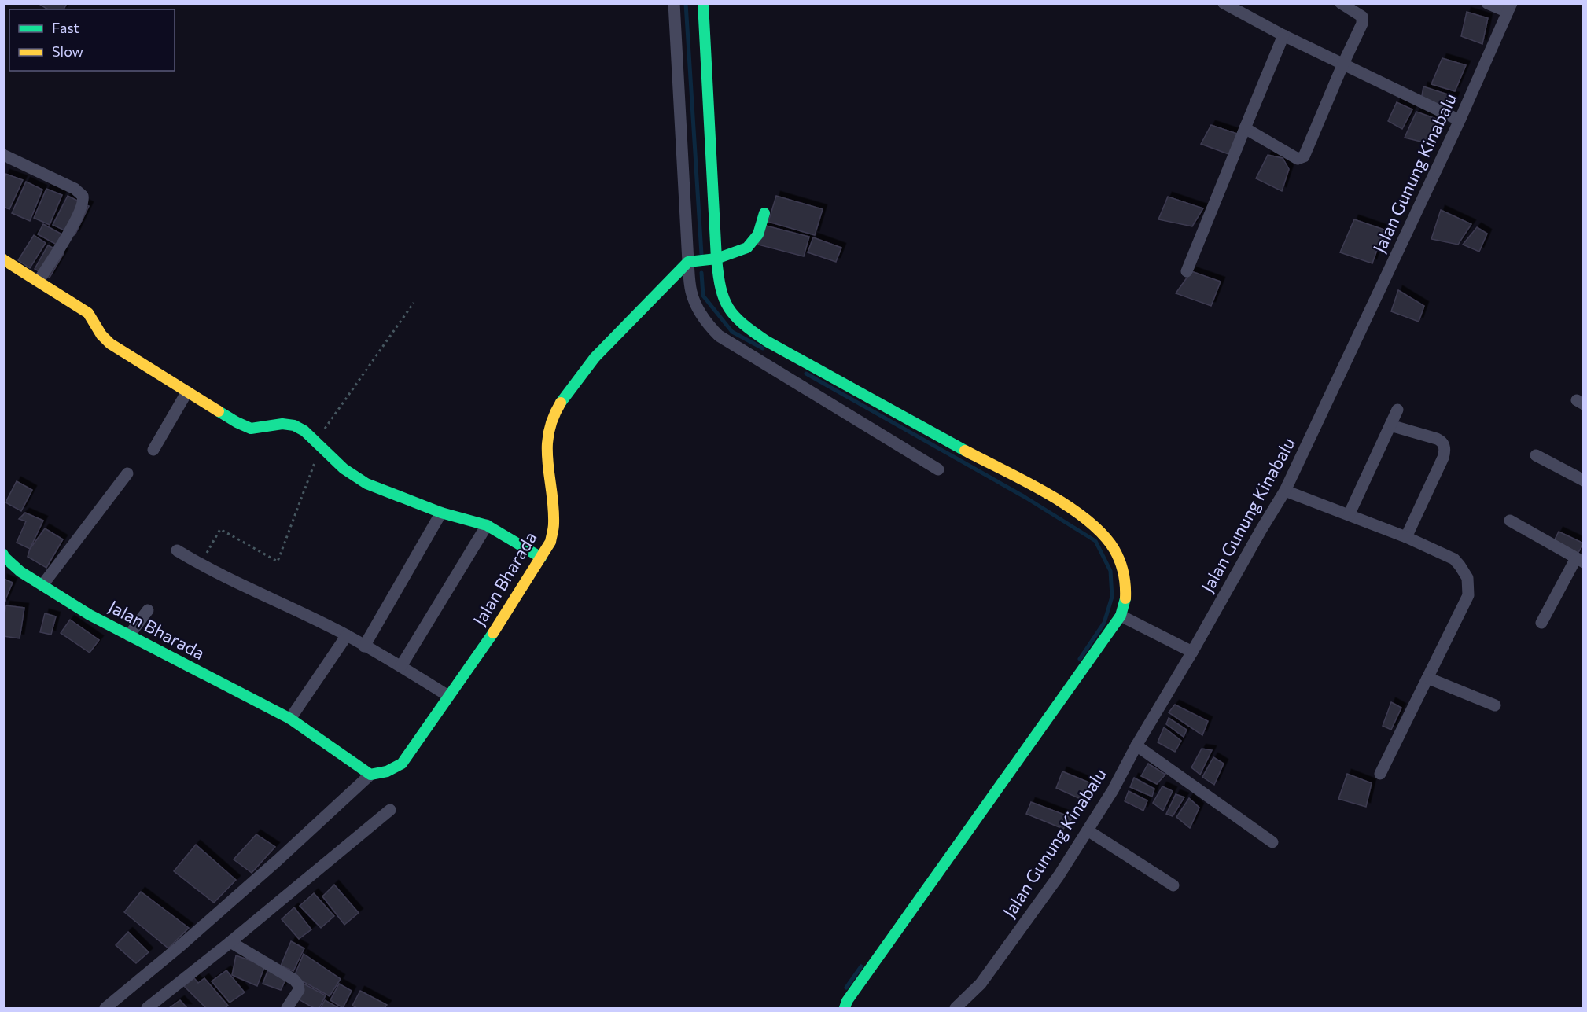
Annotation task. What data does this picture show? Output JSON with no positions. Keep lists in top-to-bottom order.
{
  "streets": {
    "street": ["Jalan Gunung Kinabalu", "Jalan Bharada"]
  },
  "legend": ["Fast", "Slow"]
}
